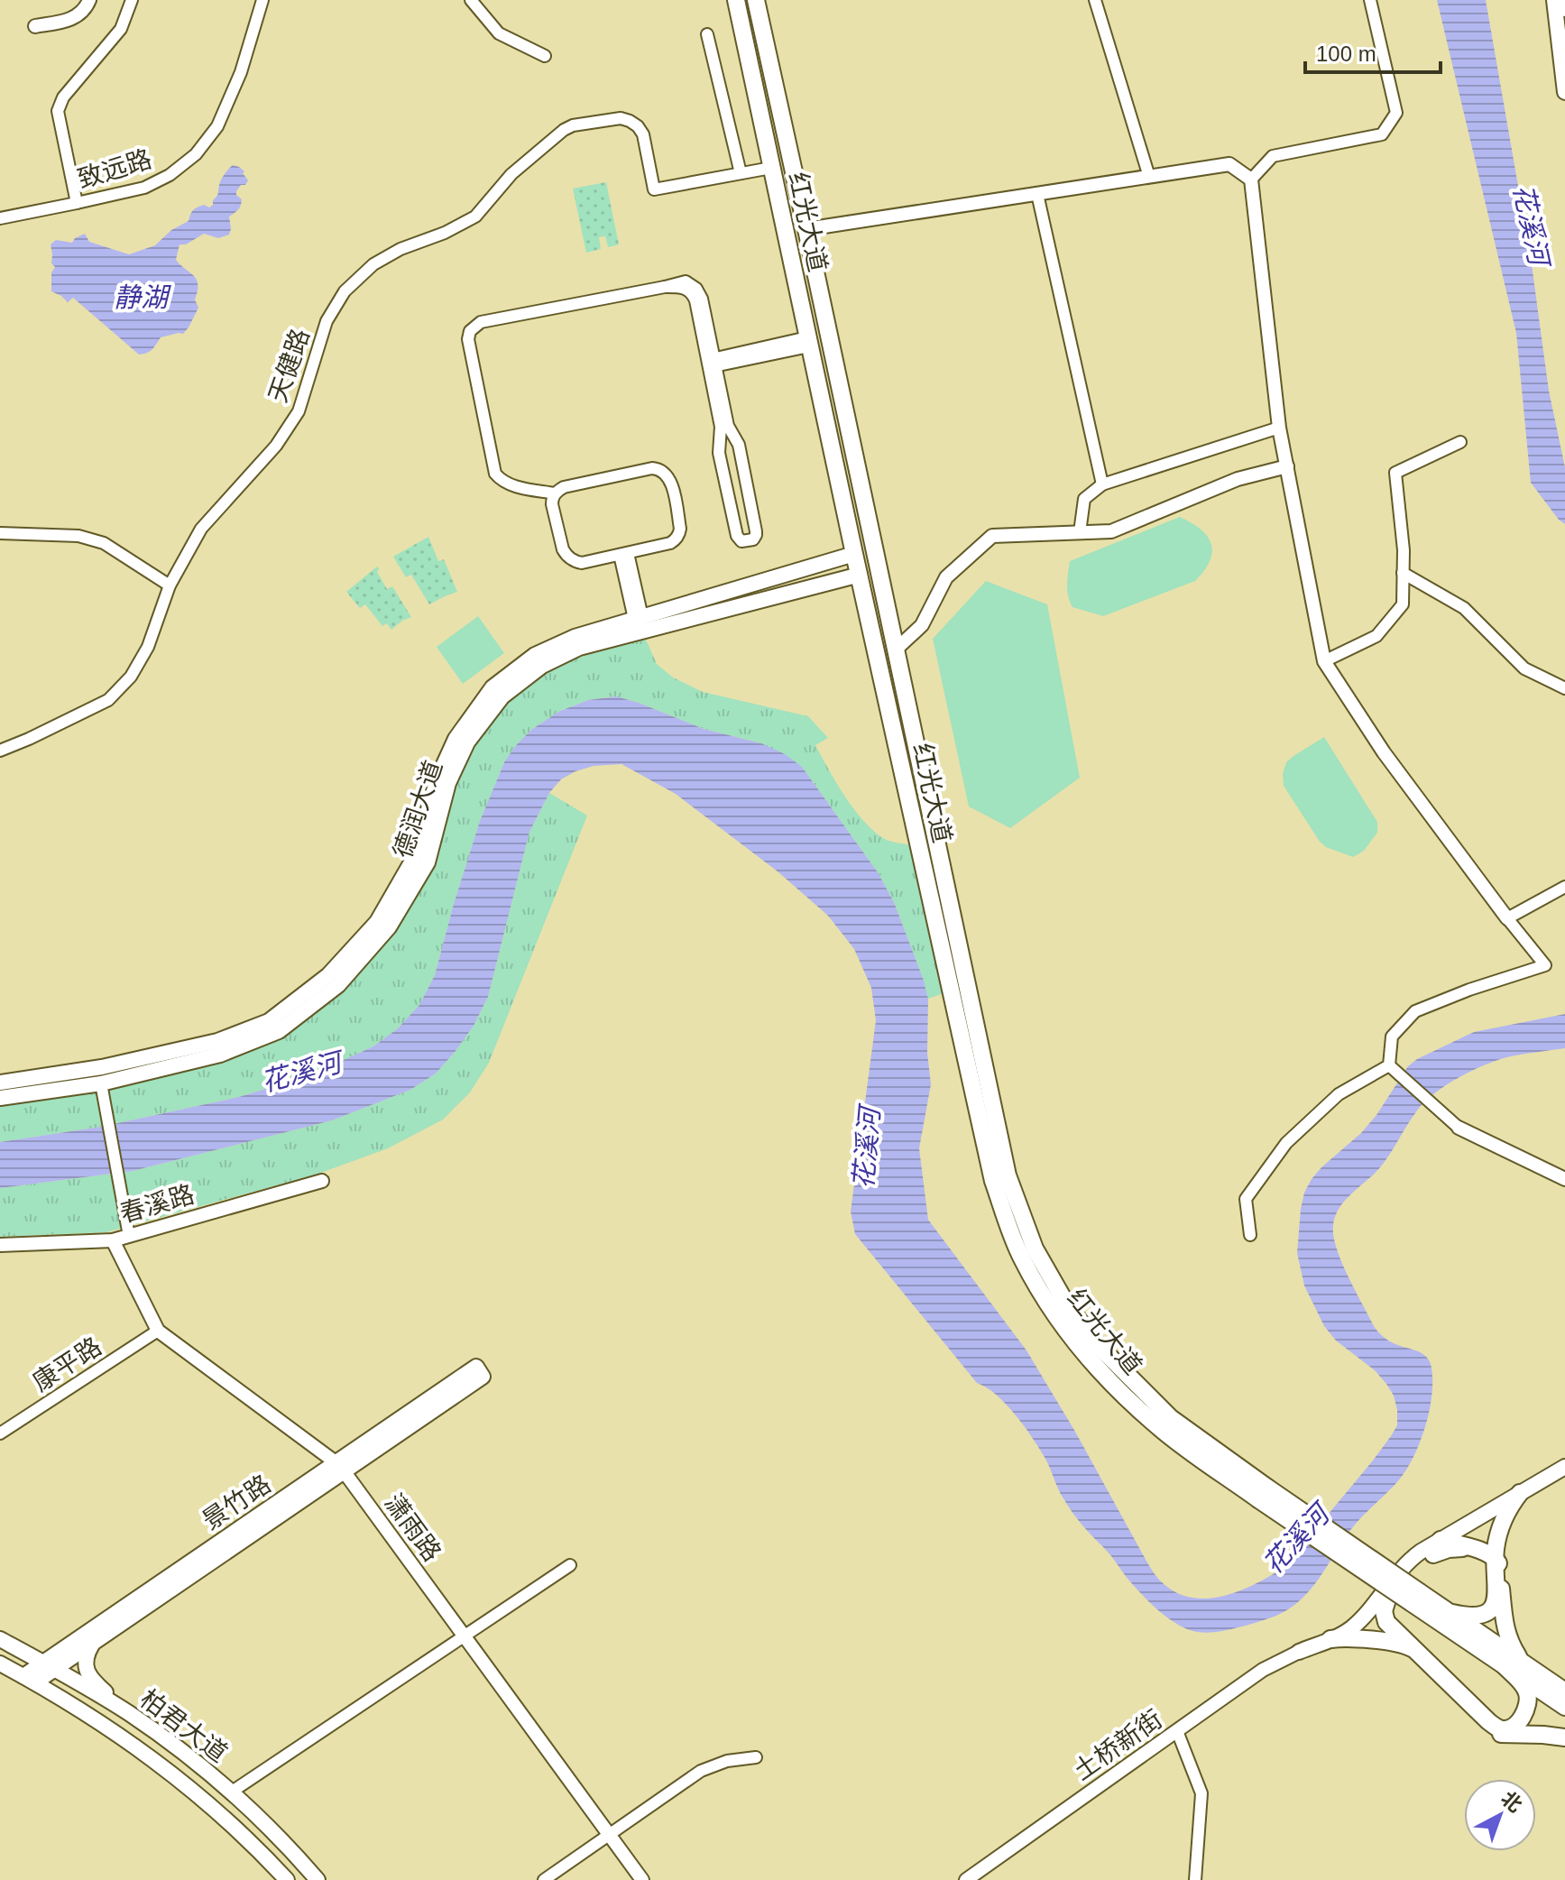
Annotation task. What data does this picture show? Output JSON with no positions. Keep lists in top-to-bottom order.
{
  "streets": {
    "main road": [
      "红光大道",
      "德润大道",
      "景竹路",
      "柏君大道",
      "土桥新街"
    ],
    "street": [
      "致远路",
      "天健路",
      "春溪路",
      "康平路",
      "潇雨路"
    ]
  },
  "crossings": [
    ["红光大道", "德润大道"],
    ["春溪路", "潇雨路"],
    ["康平路", "潇雨路"],
    ["景竹路", "潇雨路"],
    ["景竹路", "柏君大道"]
  ],
  "water": ["花溪河", "静湖"],
  "scale_bar": "100 m",
  "north": "top right"
}
